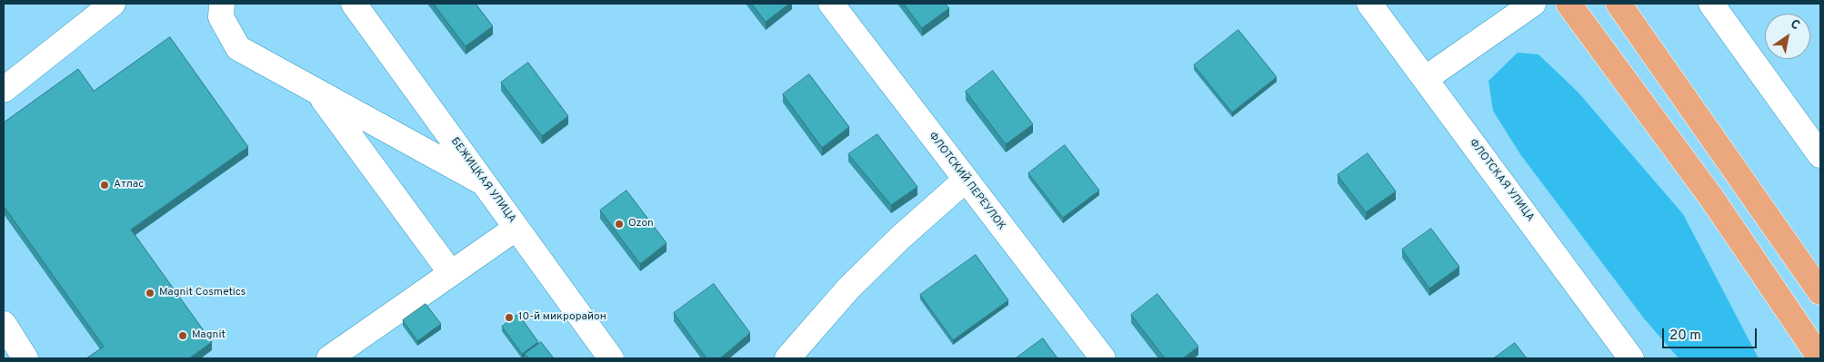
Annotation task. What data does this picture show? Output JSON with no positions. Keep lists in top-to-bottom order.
{
  "streets": {
    "street": ["БЕЖИЦКАЯ УЛИЦА", "ФЛОТСКАЯ УЛИЦА", "ФЛОТСКИЙ ПЕРЕУЛОК"]
  },
  "places": [
    "Атлас",
    "Ozon",
    "Magnit Cosmetics",
    "10-й микрорайон",
    "Magnit"
  ],
  "scale_bar": "20 m",
  "north": "top right"
}
